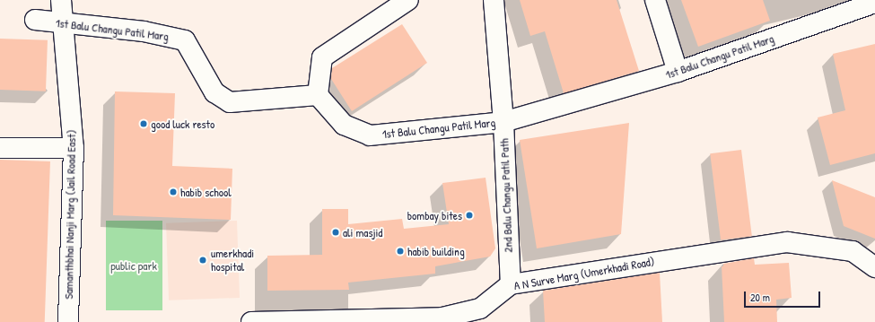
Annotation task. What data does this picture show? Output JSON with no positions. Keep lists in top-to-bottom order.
{
  "streets": {
    "street": [
      "1st Balu Changu Patil Marg",
      "2nd Balu Changu Patil Path",
      "Samanthbhai Nanji Marg (Jail Road East)",
      "A N Surve Marg (Umerkhadi Road)"
    ]
  },
  "crossings": [
    ["1st Balu Changu Patil Marg", "2nd Balu Changu Patil Path"],
    ["1st Balu Changu Patil Marg", "Samanthbhai Nanji Marg (Jail Road East)"],
    ["2nd Balu Changu Patil Path", "A N Surve Marg (Umerkhadi Road)"]
  ],
  "parks": ["public park"],
  "places": [
    "good luck resto",
    "habib school",
    "bombay bites",
    "ali masjid",
    "habib building",
    "umerkhadi hospital"
  ],
  "scale_bar": "20 m"
}
